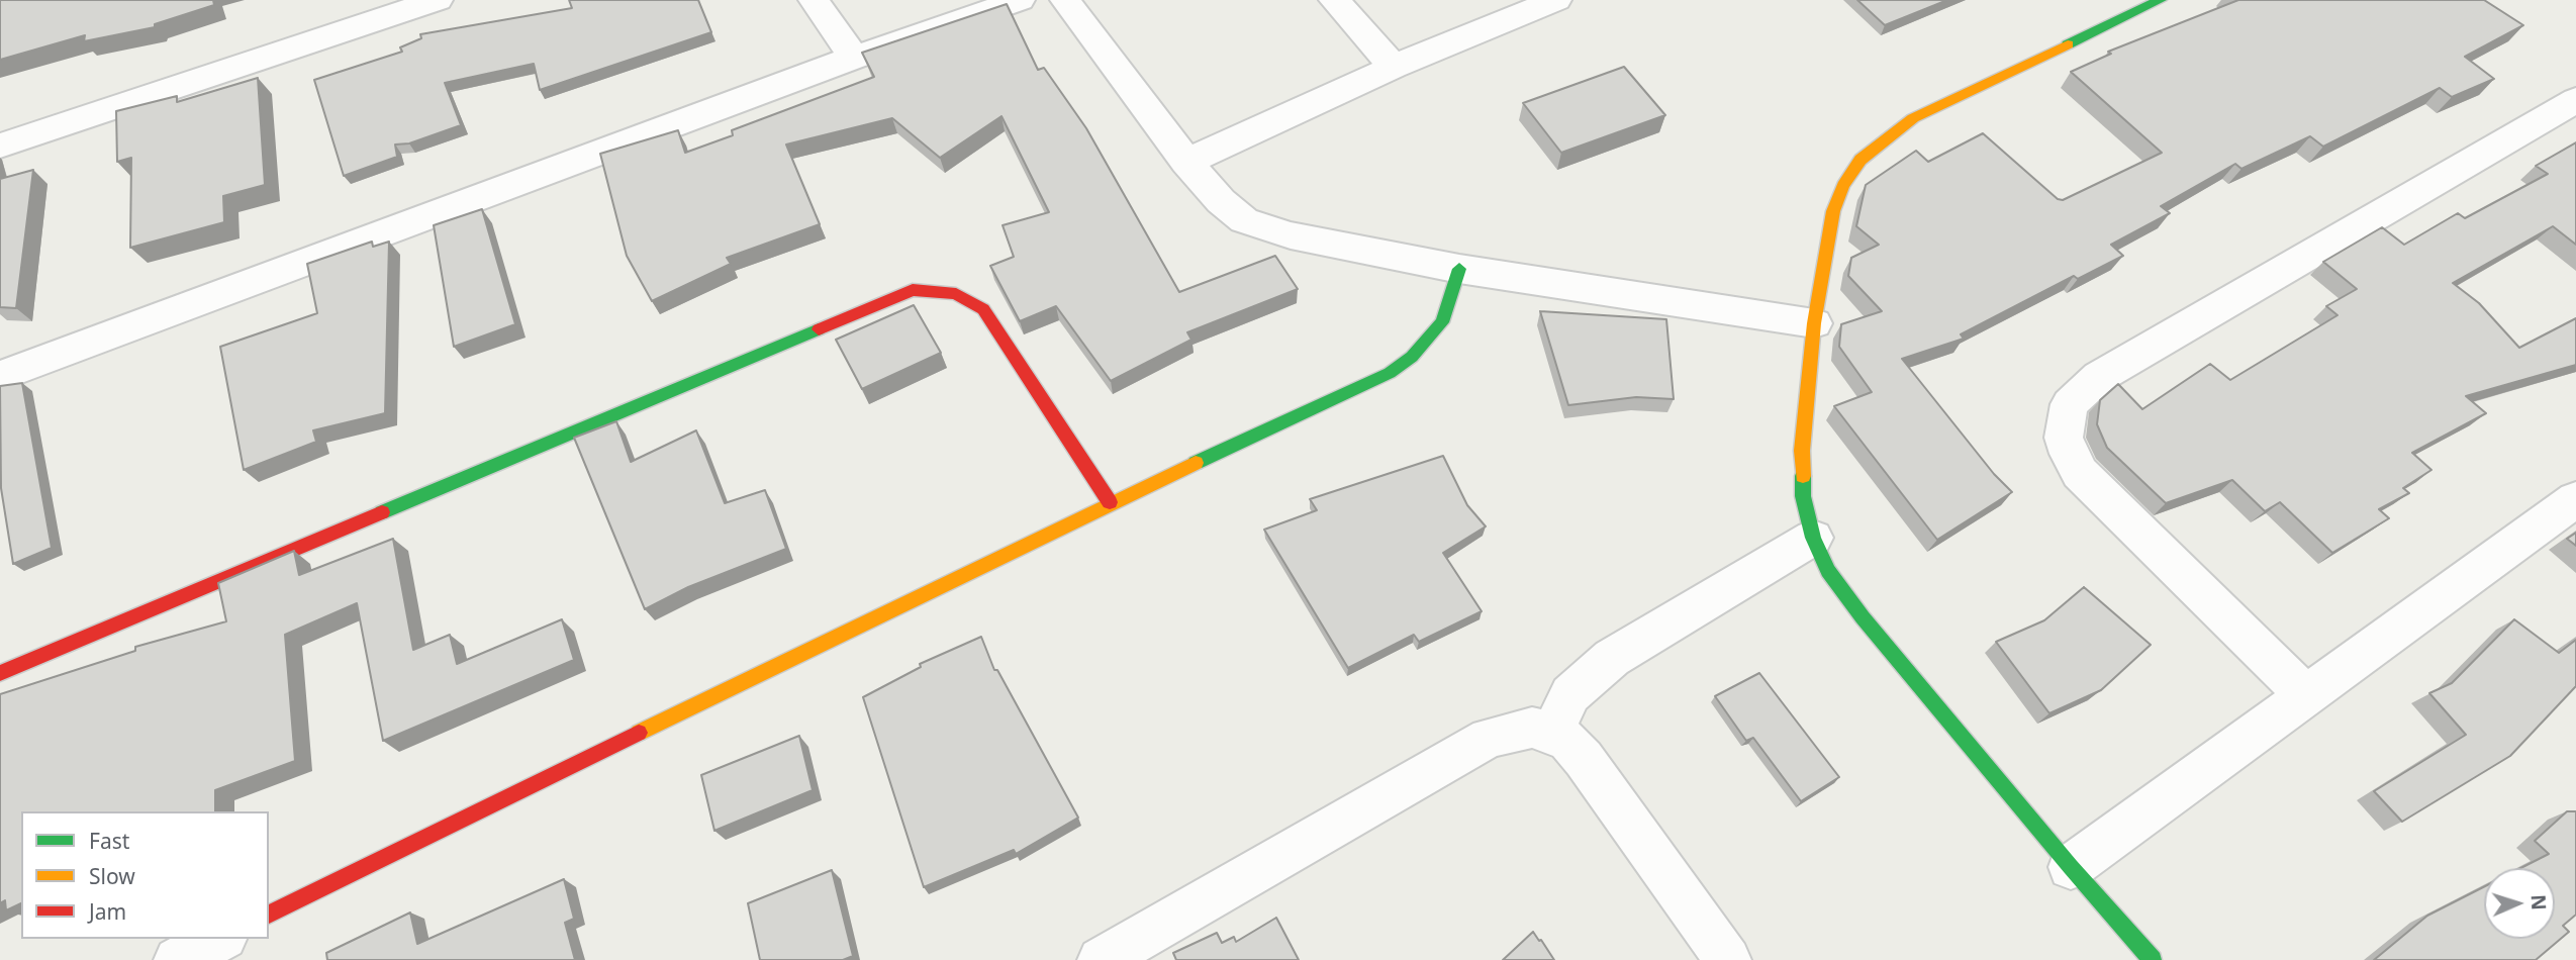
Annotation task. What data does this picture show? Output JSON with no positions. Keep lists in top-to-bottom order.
{
  "legend": ["Fast", "Slow", "Jam"],
  "north": "right"
}
